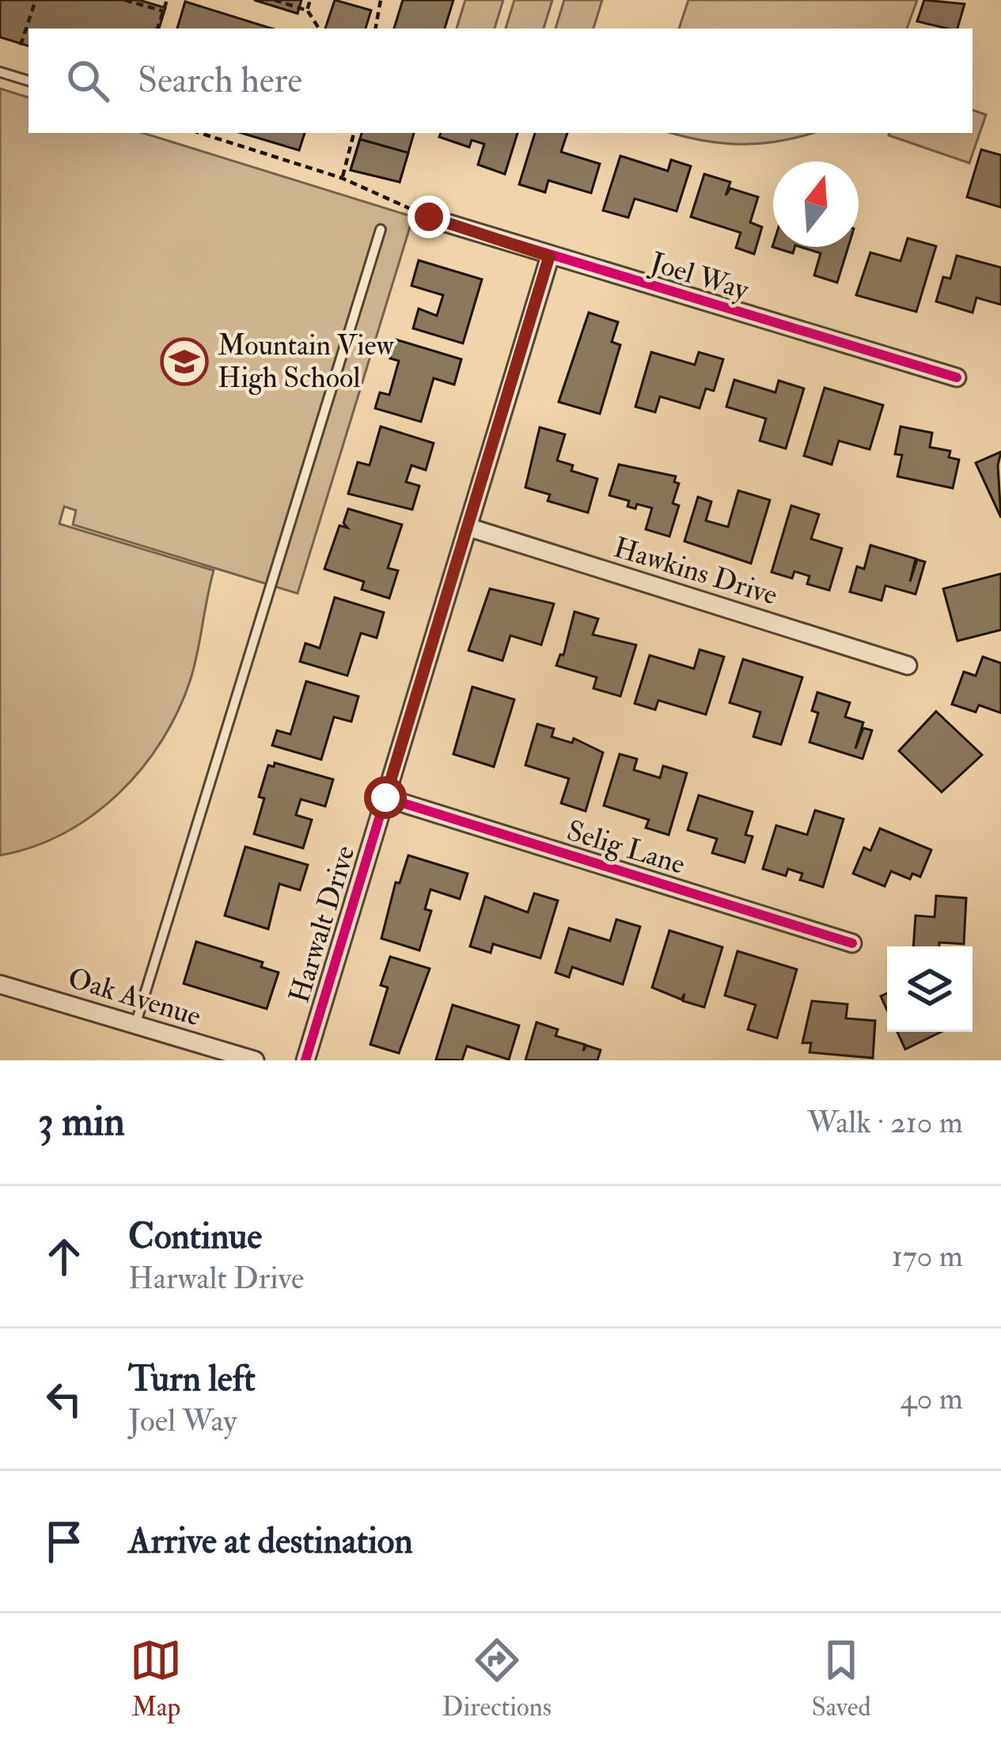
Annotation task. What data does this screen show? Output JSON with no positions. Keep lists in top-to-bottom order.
{
  "streets": {
    "street": [
      "Joel Way",
      "Hawkins Drive",
      "Selig Lane",
      "Harwalt Drive",
      "Oak Avenue"
    ]
  },
  "crossings": [
    ["Joel Way", "Harwalt Drive"],
    ["Hawkins Drive", "Harwalt Drive"],
    ["Selig Lane", "Harwalt Drive"]
  ],
  "places": {
    "school or university": ["Mountain View High School"]
  },
  "north": "top",
  "page": {
    "search": "Search here",
    "heading": ["3 min", "Walk · 210 m"],
    "list": [
      ["Continue", "Harwalt Drive", "170 m"],
      ["Turn left", "Joel Way", "40 m"],
      "Arrive at destination"
    ],
    "nav": ["Map", "Directions", "Saved"]
  }
}
